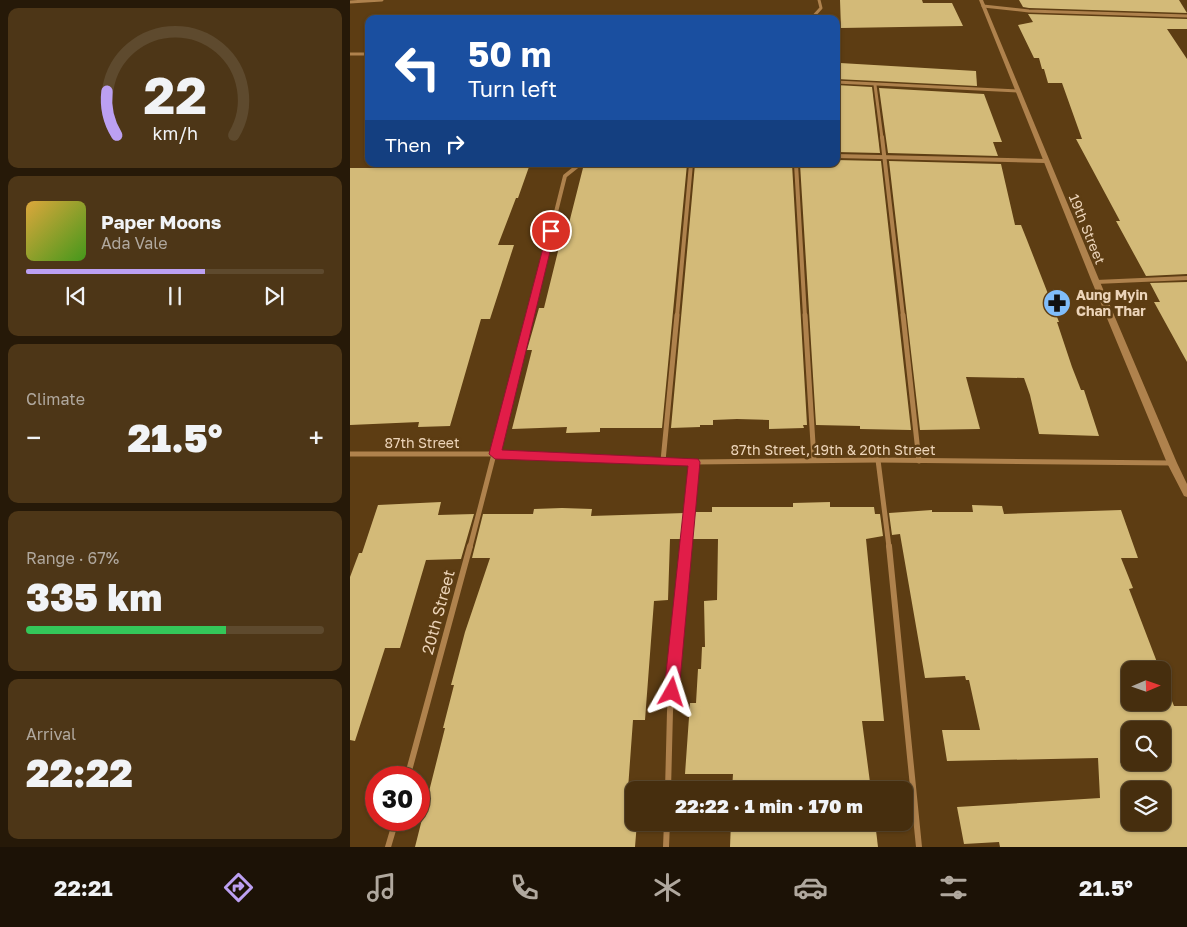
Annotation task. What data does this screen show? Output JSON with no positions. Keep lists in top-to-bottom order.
{
  "streets": {
    "street": [
      "19th Street",
      "87th Street",
      "87th Street, 19th & 20th Street",
      "20th Street"
    ]
  },
  "crossings": [
    ["19th Street", "87th Street, 19th & 20th Street"],
    ["87th Street", "87th Street, 19th & 20th Street"],
    ["87th Street", "20th Street"],
    ["87th Street, 19th & 20th Street", "20th Street"]
  ],
  "places": {
    "pharmacy": ["Aung Myin Chan Thar"]
  },
  "north": "right",
  "page": {
    "turn": ["50 m", "Turn left"],
    "then": "Then",
    "song": ["Paper Moons", "Ada Vale"],
    "tile": [
      "Climate",
      ["Range · 67%", "335 km"],
      ["Arrival", "22:22"]
    ],
    "heat": ["−", "21.5°", "+"],
    "limit": "30",
    "trip": "22:22 · 1 min · 170 m",
    "tabs": ["22:21", "21.5°"],
    "gauge": ["22", "km/h"]
  }
}
